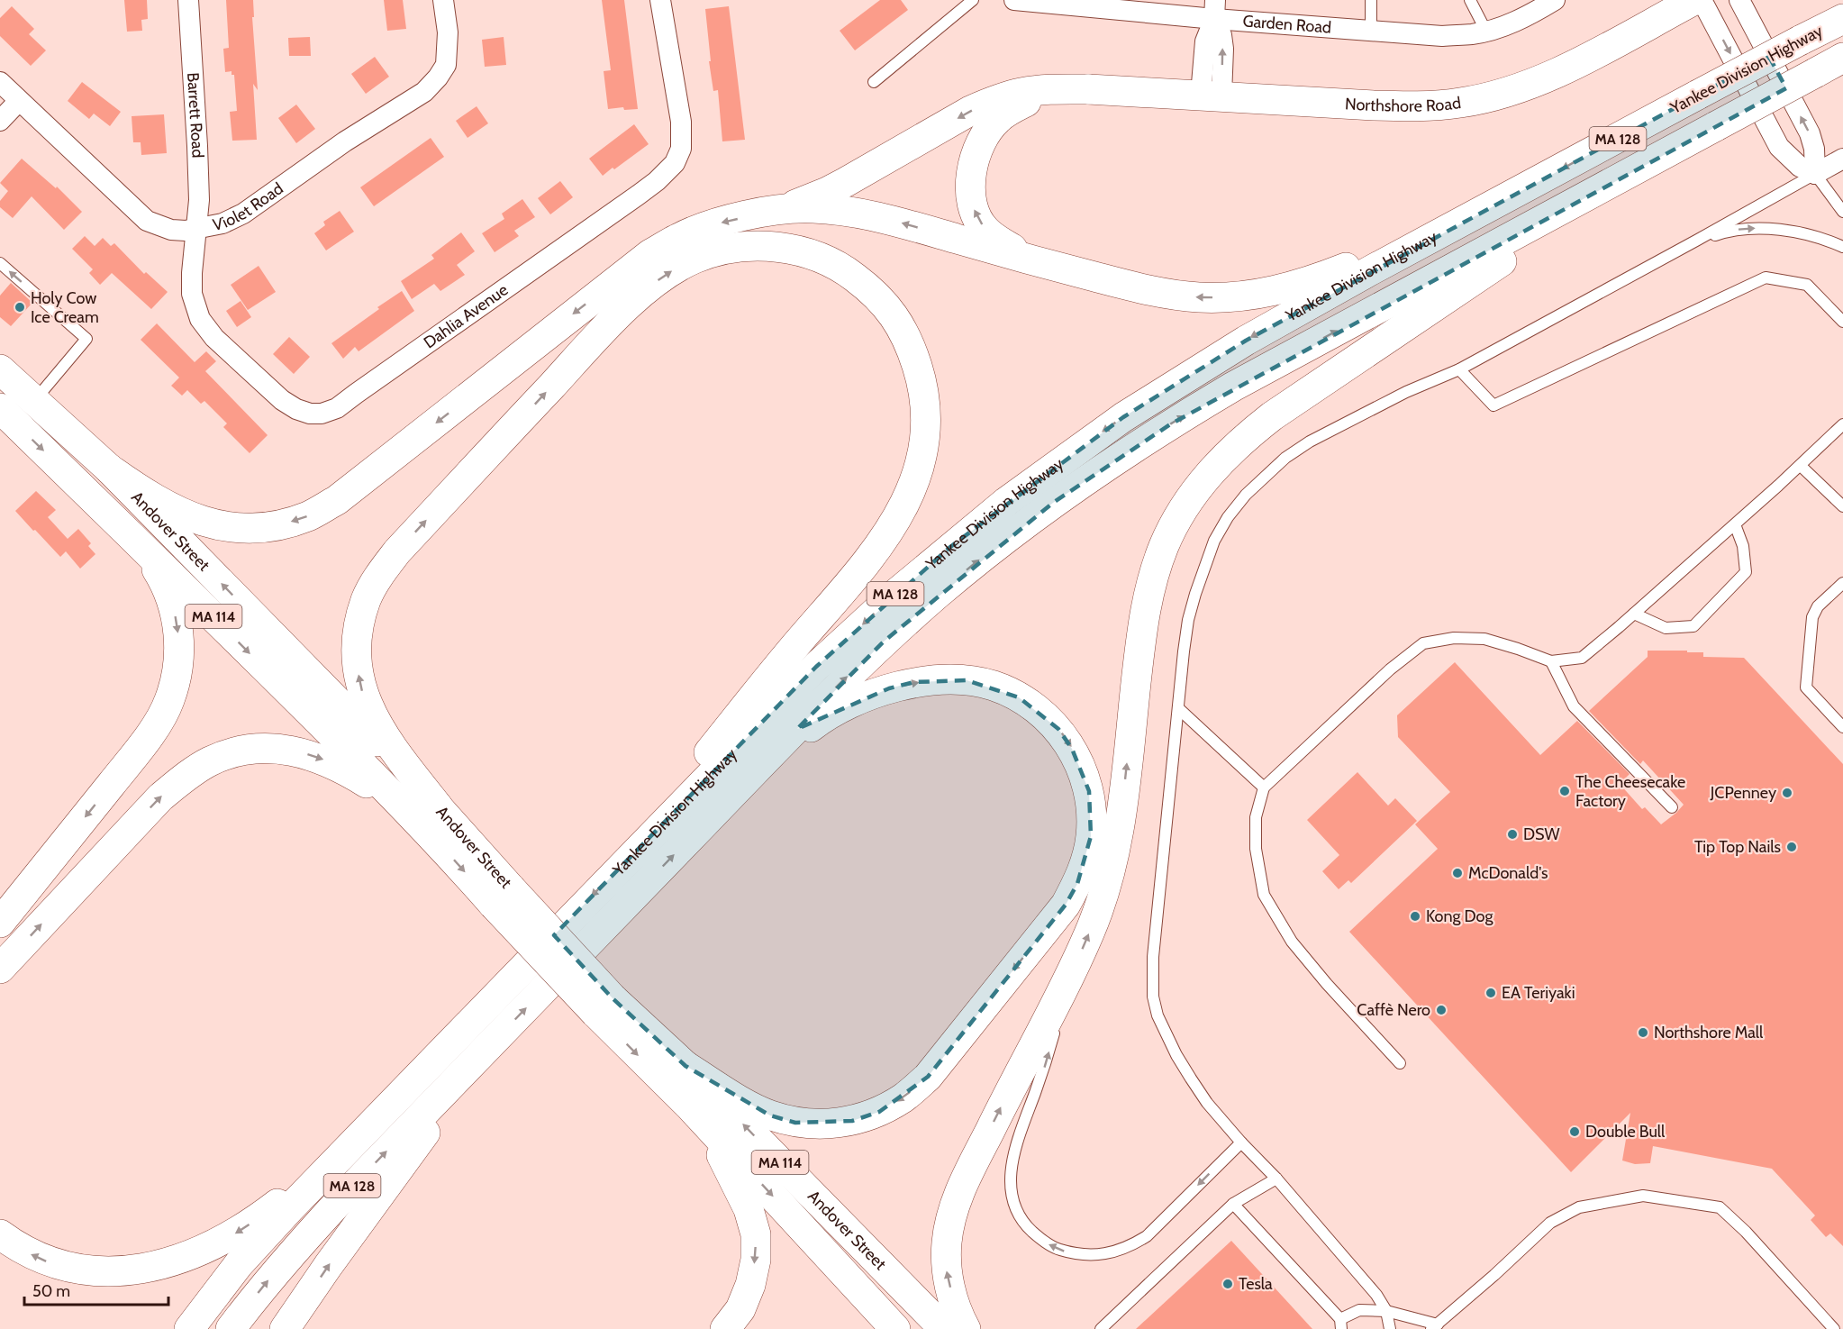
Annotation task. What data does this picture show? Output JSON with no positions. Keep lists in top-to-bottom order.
{
  "streets": {
    "main road": [
      "Yankee Division Highway",
      "Northshore Road",
      "MA 128",
      "Andover Street",
      "MA 114"
    ],
    "street": [
      "Garden Road",
      "Barrett Road",
      "Violet Road",
      "Dahlia Avenue"
    ]
  },
  "crossings": [
    ["Barrett Road", "Violet Road"],
    ["Barrett Road", "Dahlia Avenue"],
    ["Violet Road", "Dahlia Avenue"]
  ],
  "places": [
    "Holy Cow Ice Cream",
    "The Cheesecake Factory",
    "JCPenney",
    "DSW",
    "Tip Top Nails",
    "McDonald's",
    "Kong Dog",
    "EA Teriyaki",
    "Caffè Nero",
    "Northshore Mall",
    "Double Bull",
    "Tesla"
  ],
  "scale_bar": "50 m"
}
